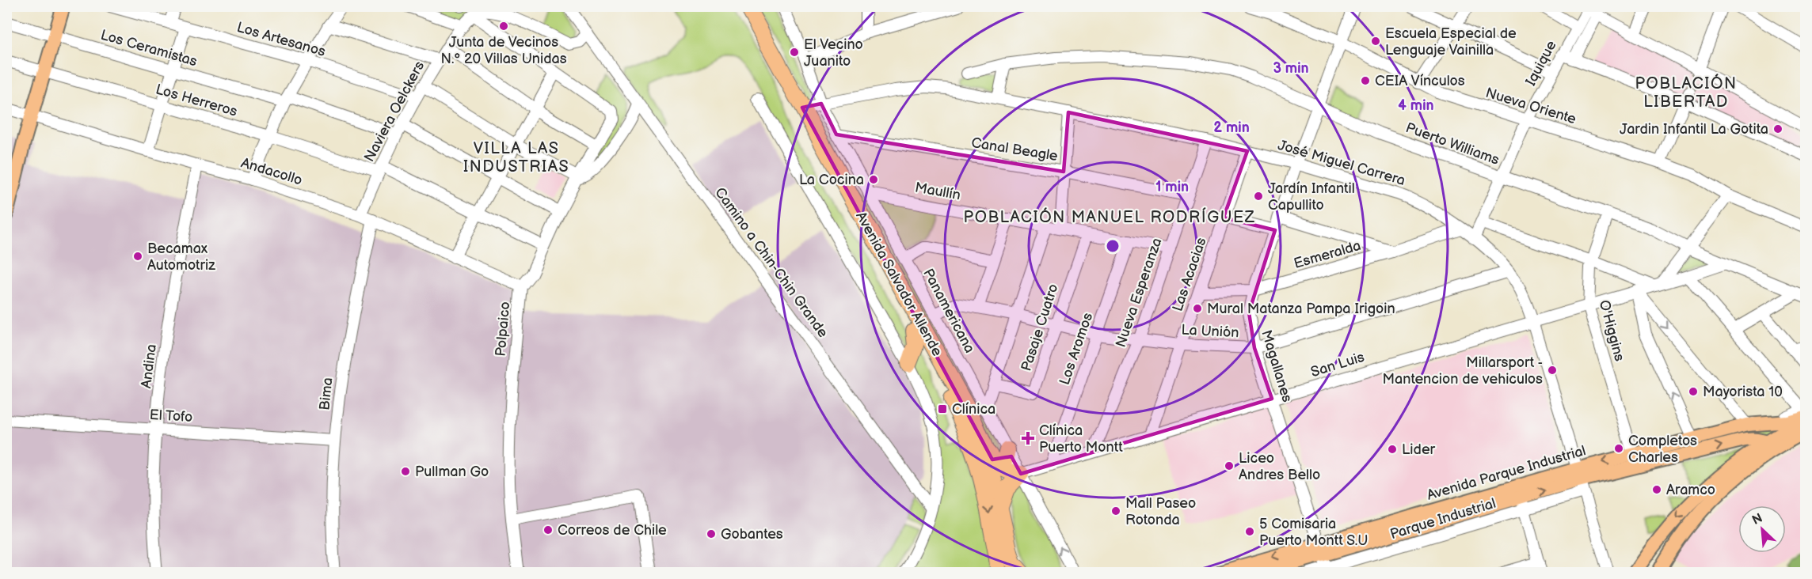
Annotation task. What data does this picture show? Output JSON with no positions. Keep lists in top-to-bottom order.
{
  "streets": {
    "highway": ["Avenida Salvador Allende"],
    "main road": ["Avenida Parque Industrial"],
    "street": [
      "Los Artesanos",
      "Los Ceramistas",
      "Iquique",
      "Los Herreros",
      "Nueva Oriente",
      "Naviera Oelckers",
      "Puerto Williams",
      "Canal Beagle",
      "José Miguel Carrera",
      "Andacollo",
      "Maullín",
      "Esmeralda",
      "Camino a Chin-Chin Grande",
      "Las Acacias",
      "Nueva Esperanza",
      "Panamericana",
      "Pasaje Cuatro",
      "Polpaico",
      "O'Higgins",
      "La Unión",
      "Los Aromos",
      "San Luis",
      "Andina",
      "Magallanes",
      "Bima",
      "El Tofo",
      "Parque Industrial"
    ]
  },
  "crossings": [
    ["Los Artesanos", "Naviera Oelckers"],
    ["Los Ceramistas", "Naviera Oelckers"],
    ["Iquique", "Nueva Oriente"],
    ["Iquique", "Puerto Williams"],
    ["Iquique", "José Miguel Carrera"],
    ["Los Herreros", "Naviera Oelckers"],
    ["Los Herreros", "Polpaico"],
    ["Nueva Oriente", "Magallanes"],
    ["Naviera Oelckers", "Andacollo"],
    ["Puerto Williams", "O'Higgins"],
    ["Puerto Williams", "San Luis"],
    ["Puerto Williams", "Magallanes"],
    ["Canal Beagle", "Nueva Esperanza"],
    ["Canal Beagle", "Panamericana"],
    ["José Miguel Carrera", "Esmeralda"],
    ["José Miguel Carrera", "Las Acacias"],
    ["José Miguel Carrera", "Avenida Salvador Allende"],
    ["José Miguel Carrera", "Nueva Esperanza"],
    ["José Miguel Carrera", "Panamericana"],
    ["José Miguel Carrera", "La Unión"],
    ["José Miguel Carrera", "San Luis"],
    ["José Miguel Carrera", "Magallanes"],
    ["José Miguel Carrera", "Avenida Parque Industrial"],
    ["Andacollo", "Polpaico"],
    ["Andacollo", "Andina"],
    ["Andacollo", "Bima"],
    ["Maullín", "Nueva Esperanza"],
    ["Maullín", "Panamericana"],
    ["Maullín", "Pasaje Cuatro"],
    ["Maullín", "Los Aromos"],
    ["Esmeralda", "Las Acacias"],
    ["Esmeralda", "Magallanes"],
    ["Las Acacias", "La Unión"],
    ["Las Acacias", "San Luis"],
    ["Nueva Esperanza", "La Unión"],
    ["Nueva Esperanza", "San Luis"],
    ["Panamericana", "La Unión"],
    ["Panamericana", "San Luis"],
    ["Pasaje Cuatro", "La Unión"],
    ["O'Higgins", "San Luis"],
    ["O'Higgins", "Avenida Parque Industrial"],
    ["La Unión", "Los Aromos"],
    ["La Unión", "Magallanes"],
    ["Los Aromos", "San Luis"],
    ["San Luis", "Magallanes"],
    ["Andina", "El Tofo"],
    ["Magallanes", "Avenida Parque Industrial"],
    ["Magallanes", "Parque Industrial"],
    ["Bima", "El Tofo"],
    ["Avenida Parque Industrial", "Parque Industrial"]
  ],
  "districts": ["POBLACIÓN LIBERTAD", "VILLA LAS INDUSTRIAS", "POBLACIÓN MANUEL RODRÍGUEZ"],
  "places": {
    "other": [
      "Junta de Vecinos N.º 20 Villas Unidas",
      "Escuela Especial de Lenguaje Vainilla",
      "El Vecino Juanito",
      "CEIA Vínculos",
      "Jardin Infantil La Gotita",
      "La Cocina",
      "Jardín Infantil Capullito",
      "Becamax Automotriz",
      "Mural Matanza Pampa Irigoin",
      "Millarsport - Mantencion de vehiculos",
      "Mayorista 10",
      "Completos Charles",
      "Lider",
      "Liceo Andres Bello",
      "Pullman Go",
      "Aramco",
      "Mall Paseo Rotonda",
      "Correos de Chile",
      "5 Comisaria Puerto Montt S.U",
      "Gobantes"
    ],
    "transit": ["Clínica"],
    "health": ["Clínica Puerto Montt"]
  },
  "north": "top left",
  "rings": [
    "3 min",
    "4 min",
    "2 min",
    "1 min"
  ]
}
